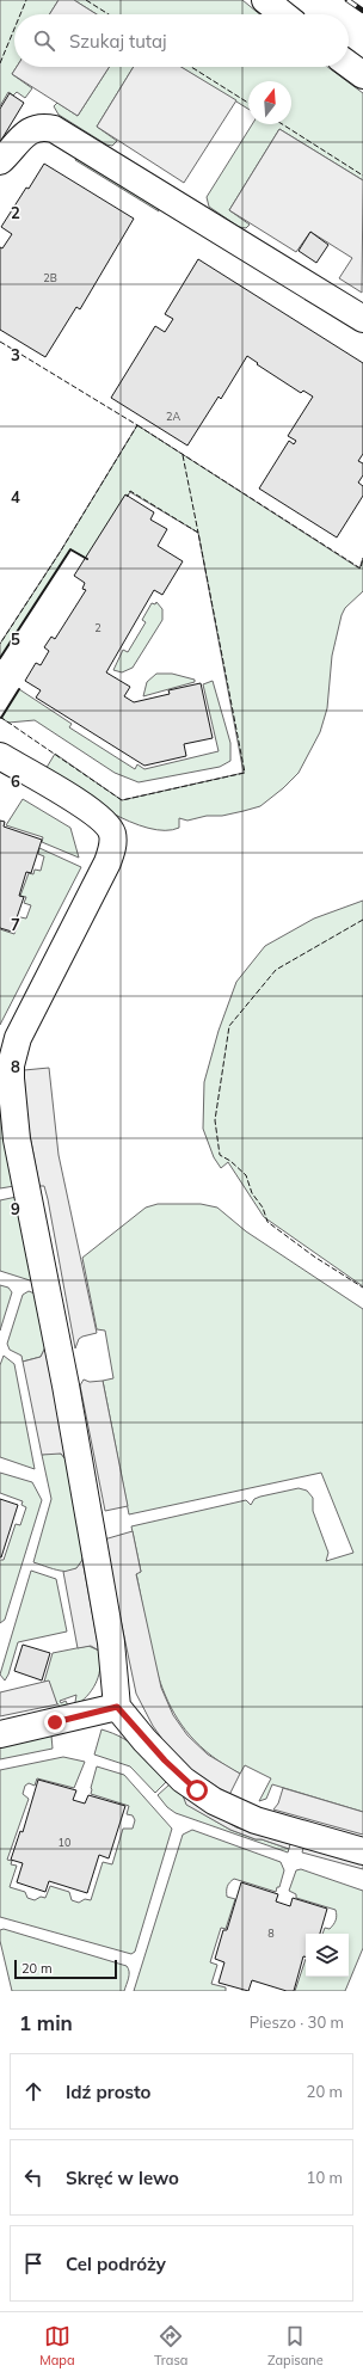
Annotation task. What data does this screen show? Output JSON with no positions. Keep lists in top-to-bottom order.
{
  "house_numbers": [
    "2B",
    "2A",
    "2",
    "10",
    "8"
  ],
  "scale_bar": "20 m",
  "north": "top",
  "page": {
    "search": "Szukaj tutaj",
    "scale": "20 m",
    "heading": ["1 min", "Pieszo · 30 m"],
    "list": [
      ["Idź prosto", "20 m"],
      ["Skręć w lewo", "10 m"],
      "Cel podróży"
    ],
    "nav": ["Mapa", "Trasa", "Zapisane"]
  },
  "grid": {
    "rows": [
      "2",
      "3",
      "4",
      "5",
      "6",
      "7",
      "8",
      "9"
    ]
  }
}
